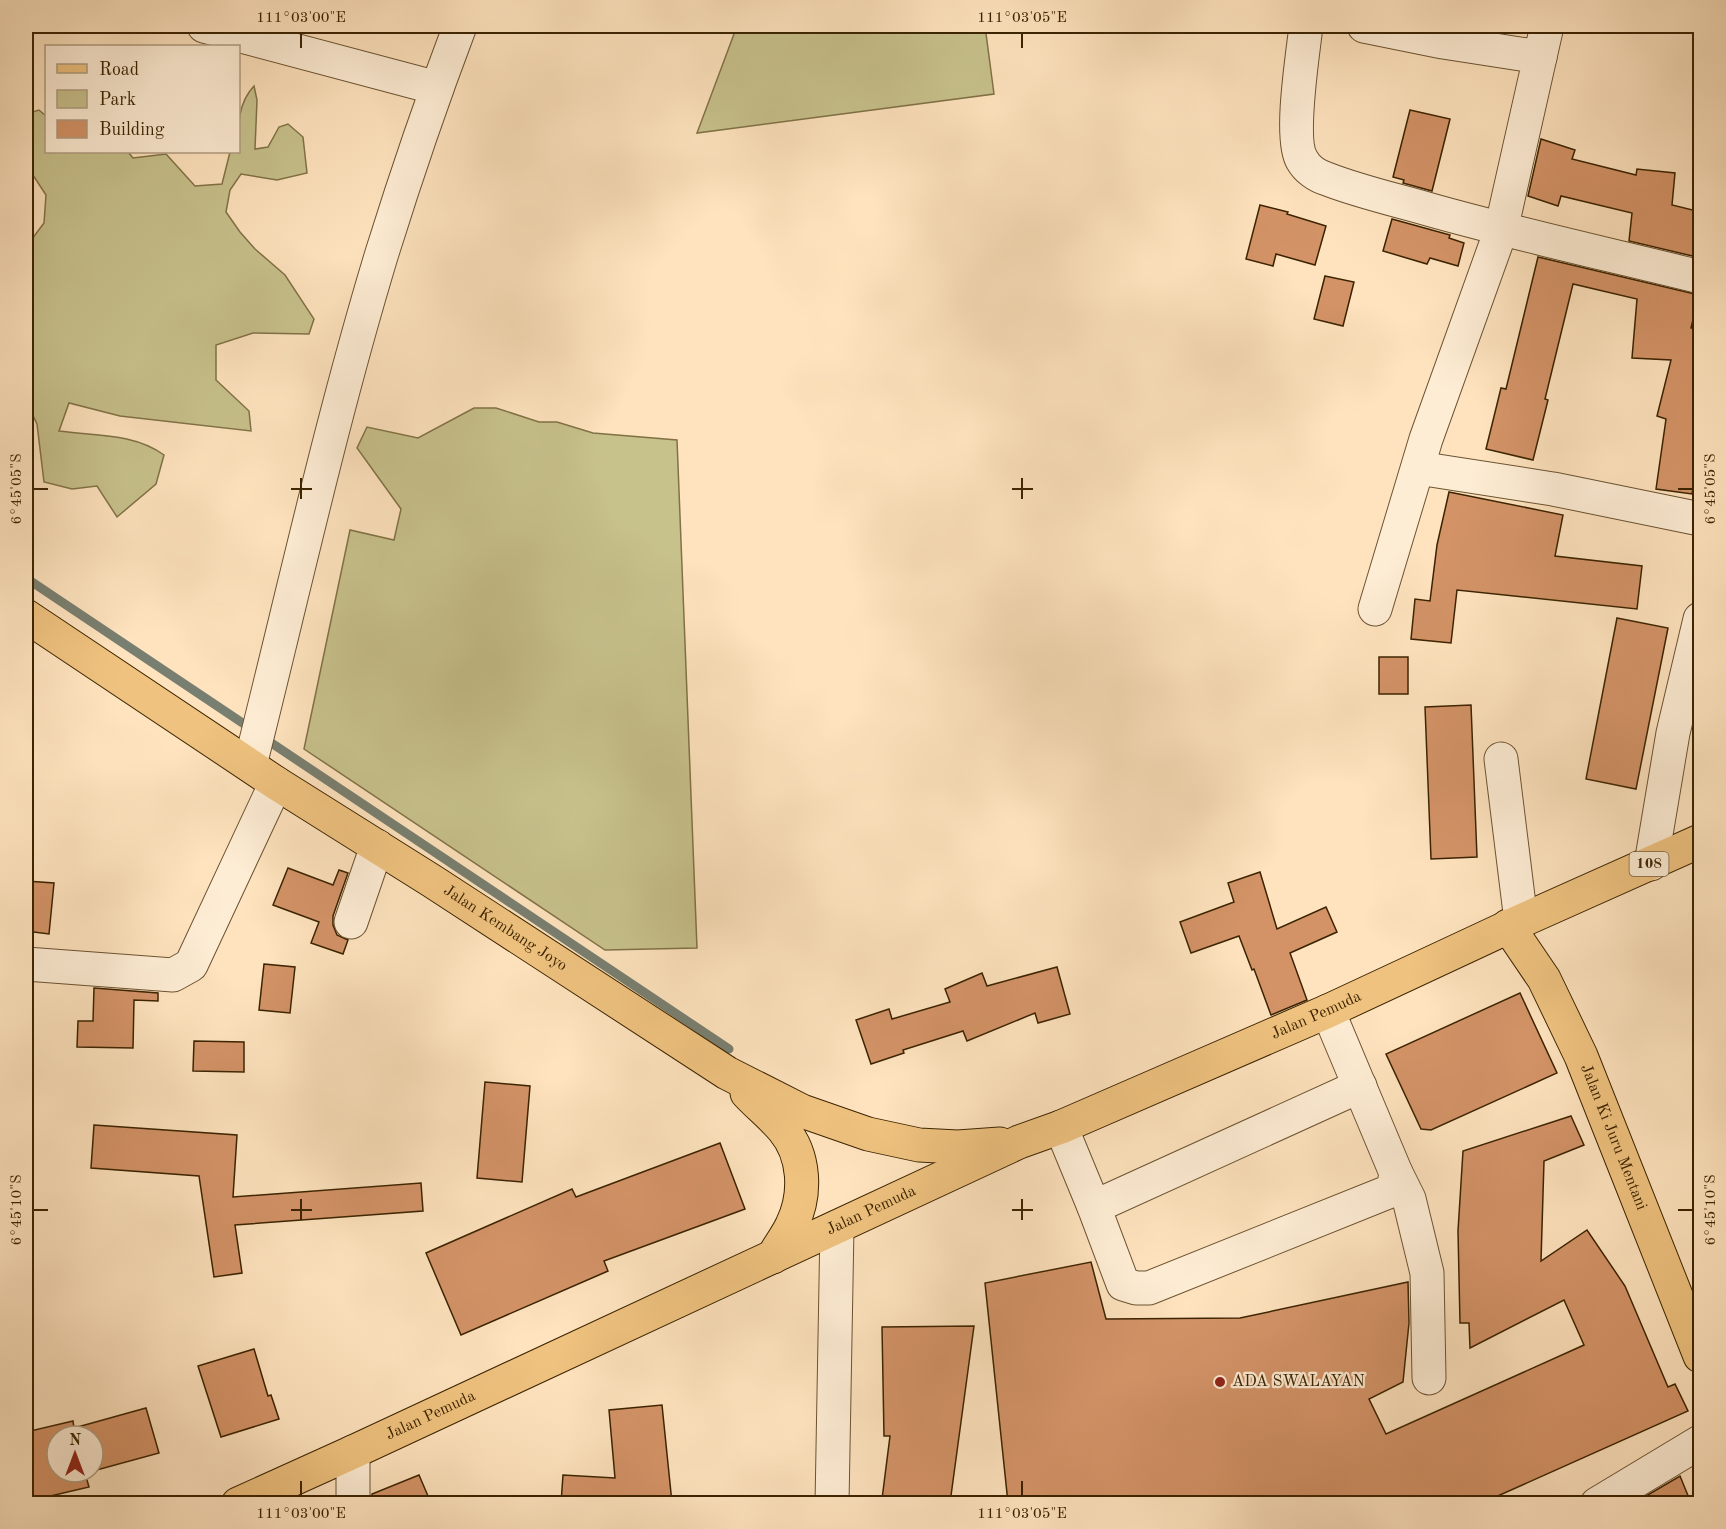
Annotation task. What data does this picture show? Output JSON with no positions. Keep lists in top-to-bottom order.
{
  "streets": {
    "main road": [
      "108",
      "Jalan Kembang Joyo",
      "Jalan Pemuda",
      "Jalan Ki Juru Mentani"
    ]
  },
  "crossings": [
    ["108", "Jalan Pemuda"],
    ["Jalan Kembang Joyo", "Jalan Pemuda"],
    ["Jalan Pemuda", "Jalan Ki Juru Mentani"]
  ],
  "places": ["ADA SWALAYAN"],
  "legend": ["Road", "Park", "Building"],
  "north": "top",
  "coordinates": [
    "111°03'00\"E",
    "111°03'05\"E",
    "6°45'05\"S",
    "6°45'10\"S"
  ]
}
